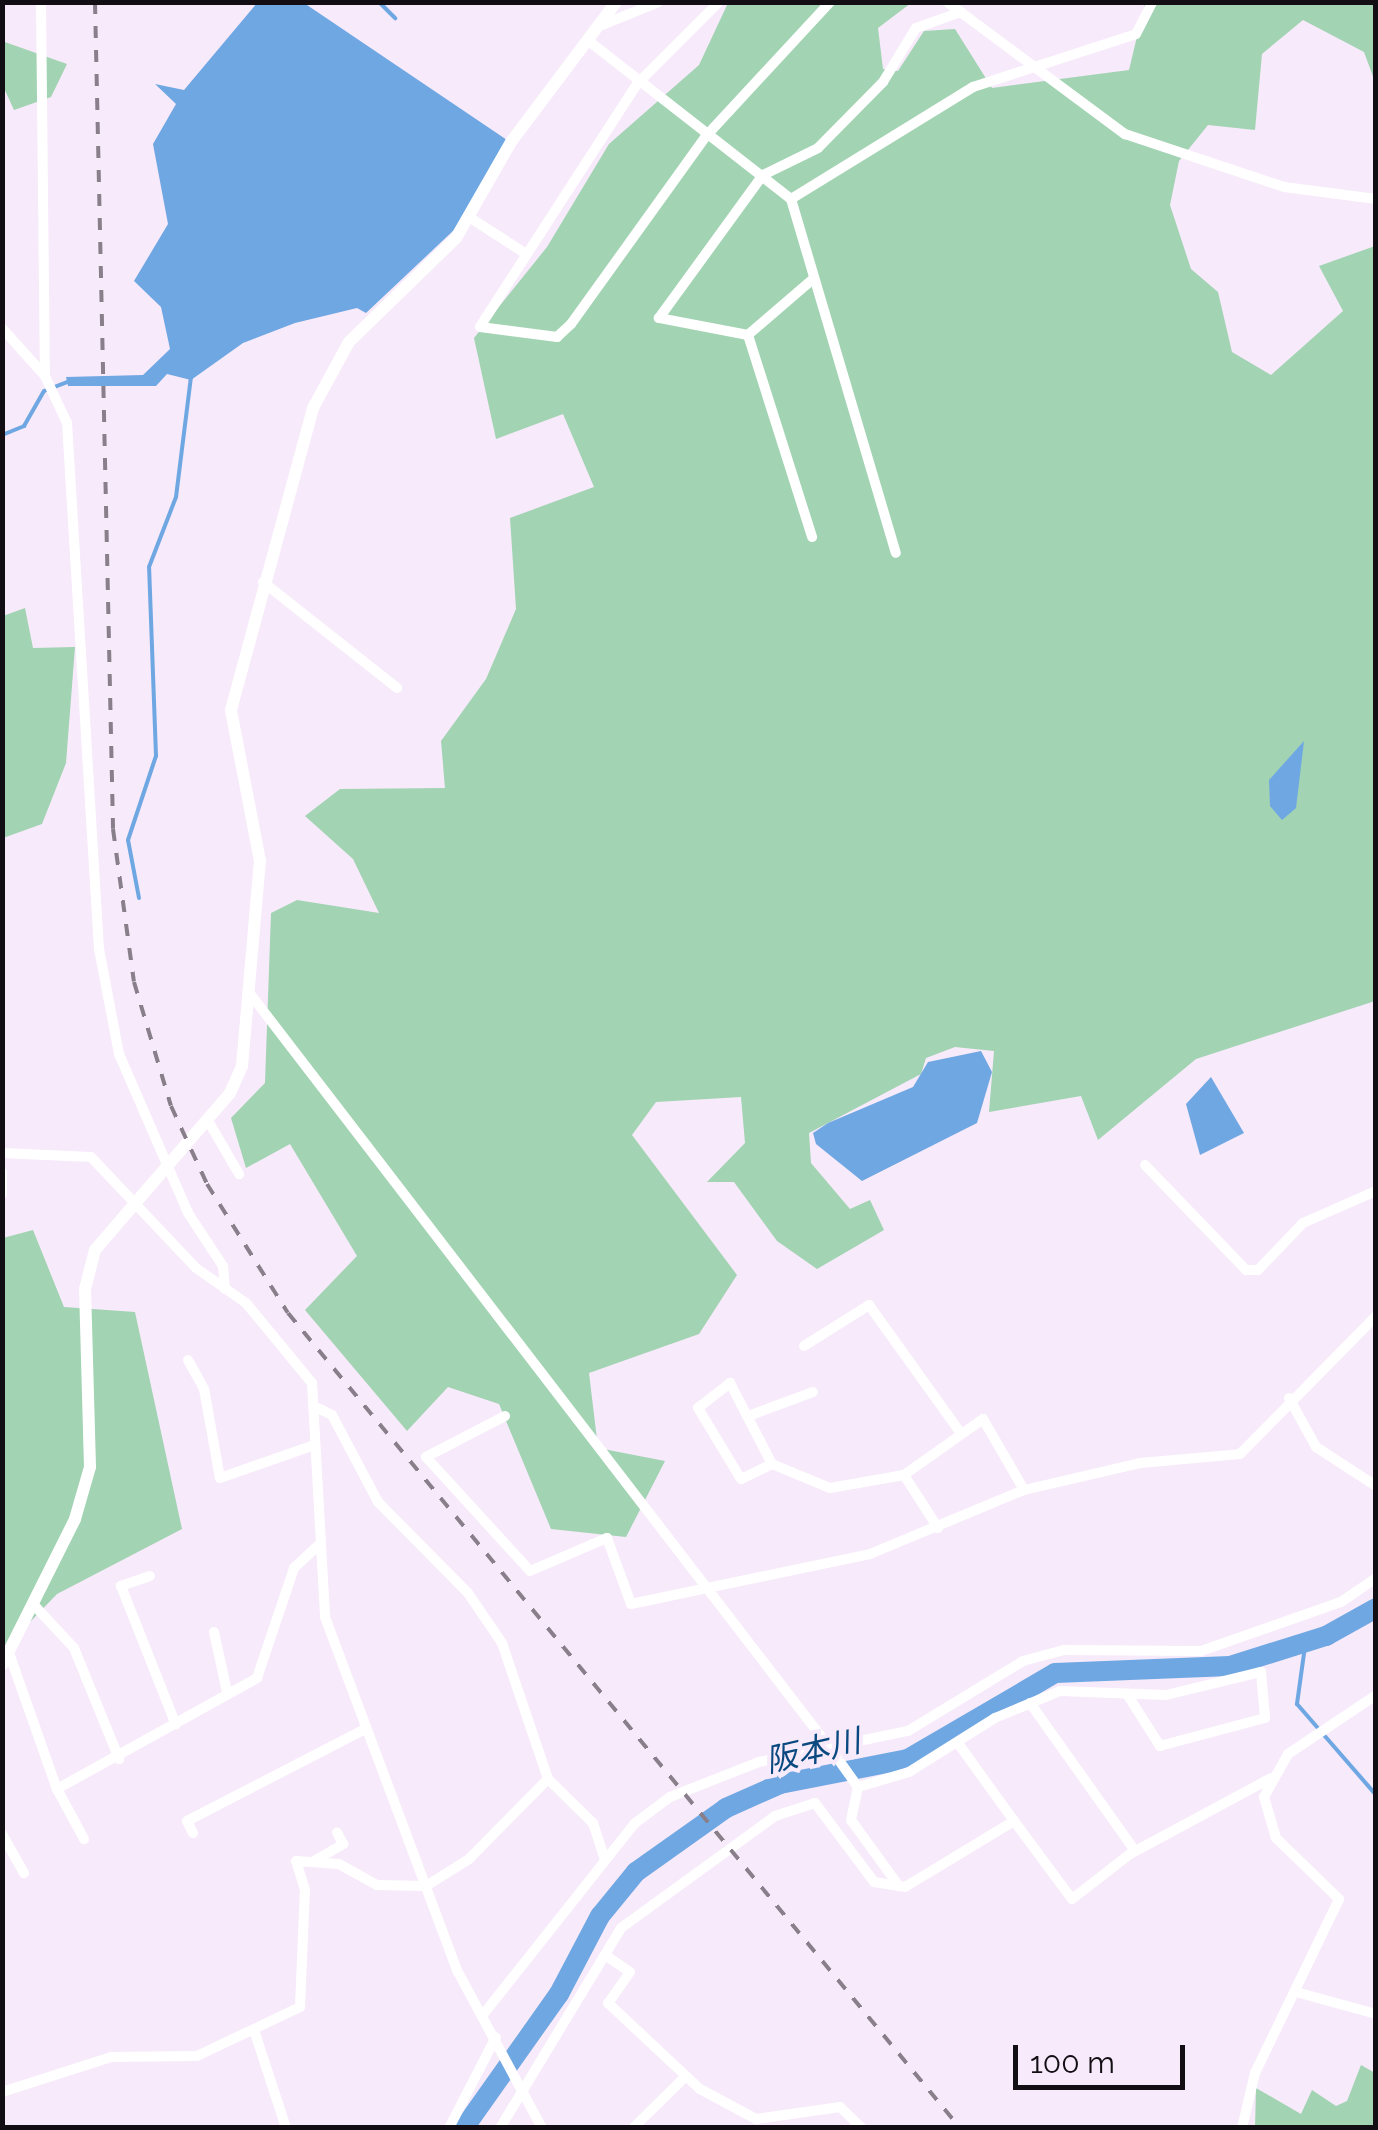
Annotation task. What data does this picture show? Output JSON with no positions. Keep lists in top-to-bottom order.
{
  "water": ["阪本川"],
  "scale_bar": "100 m"
}
